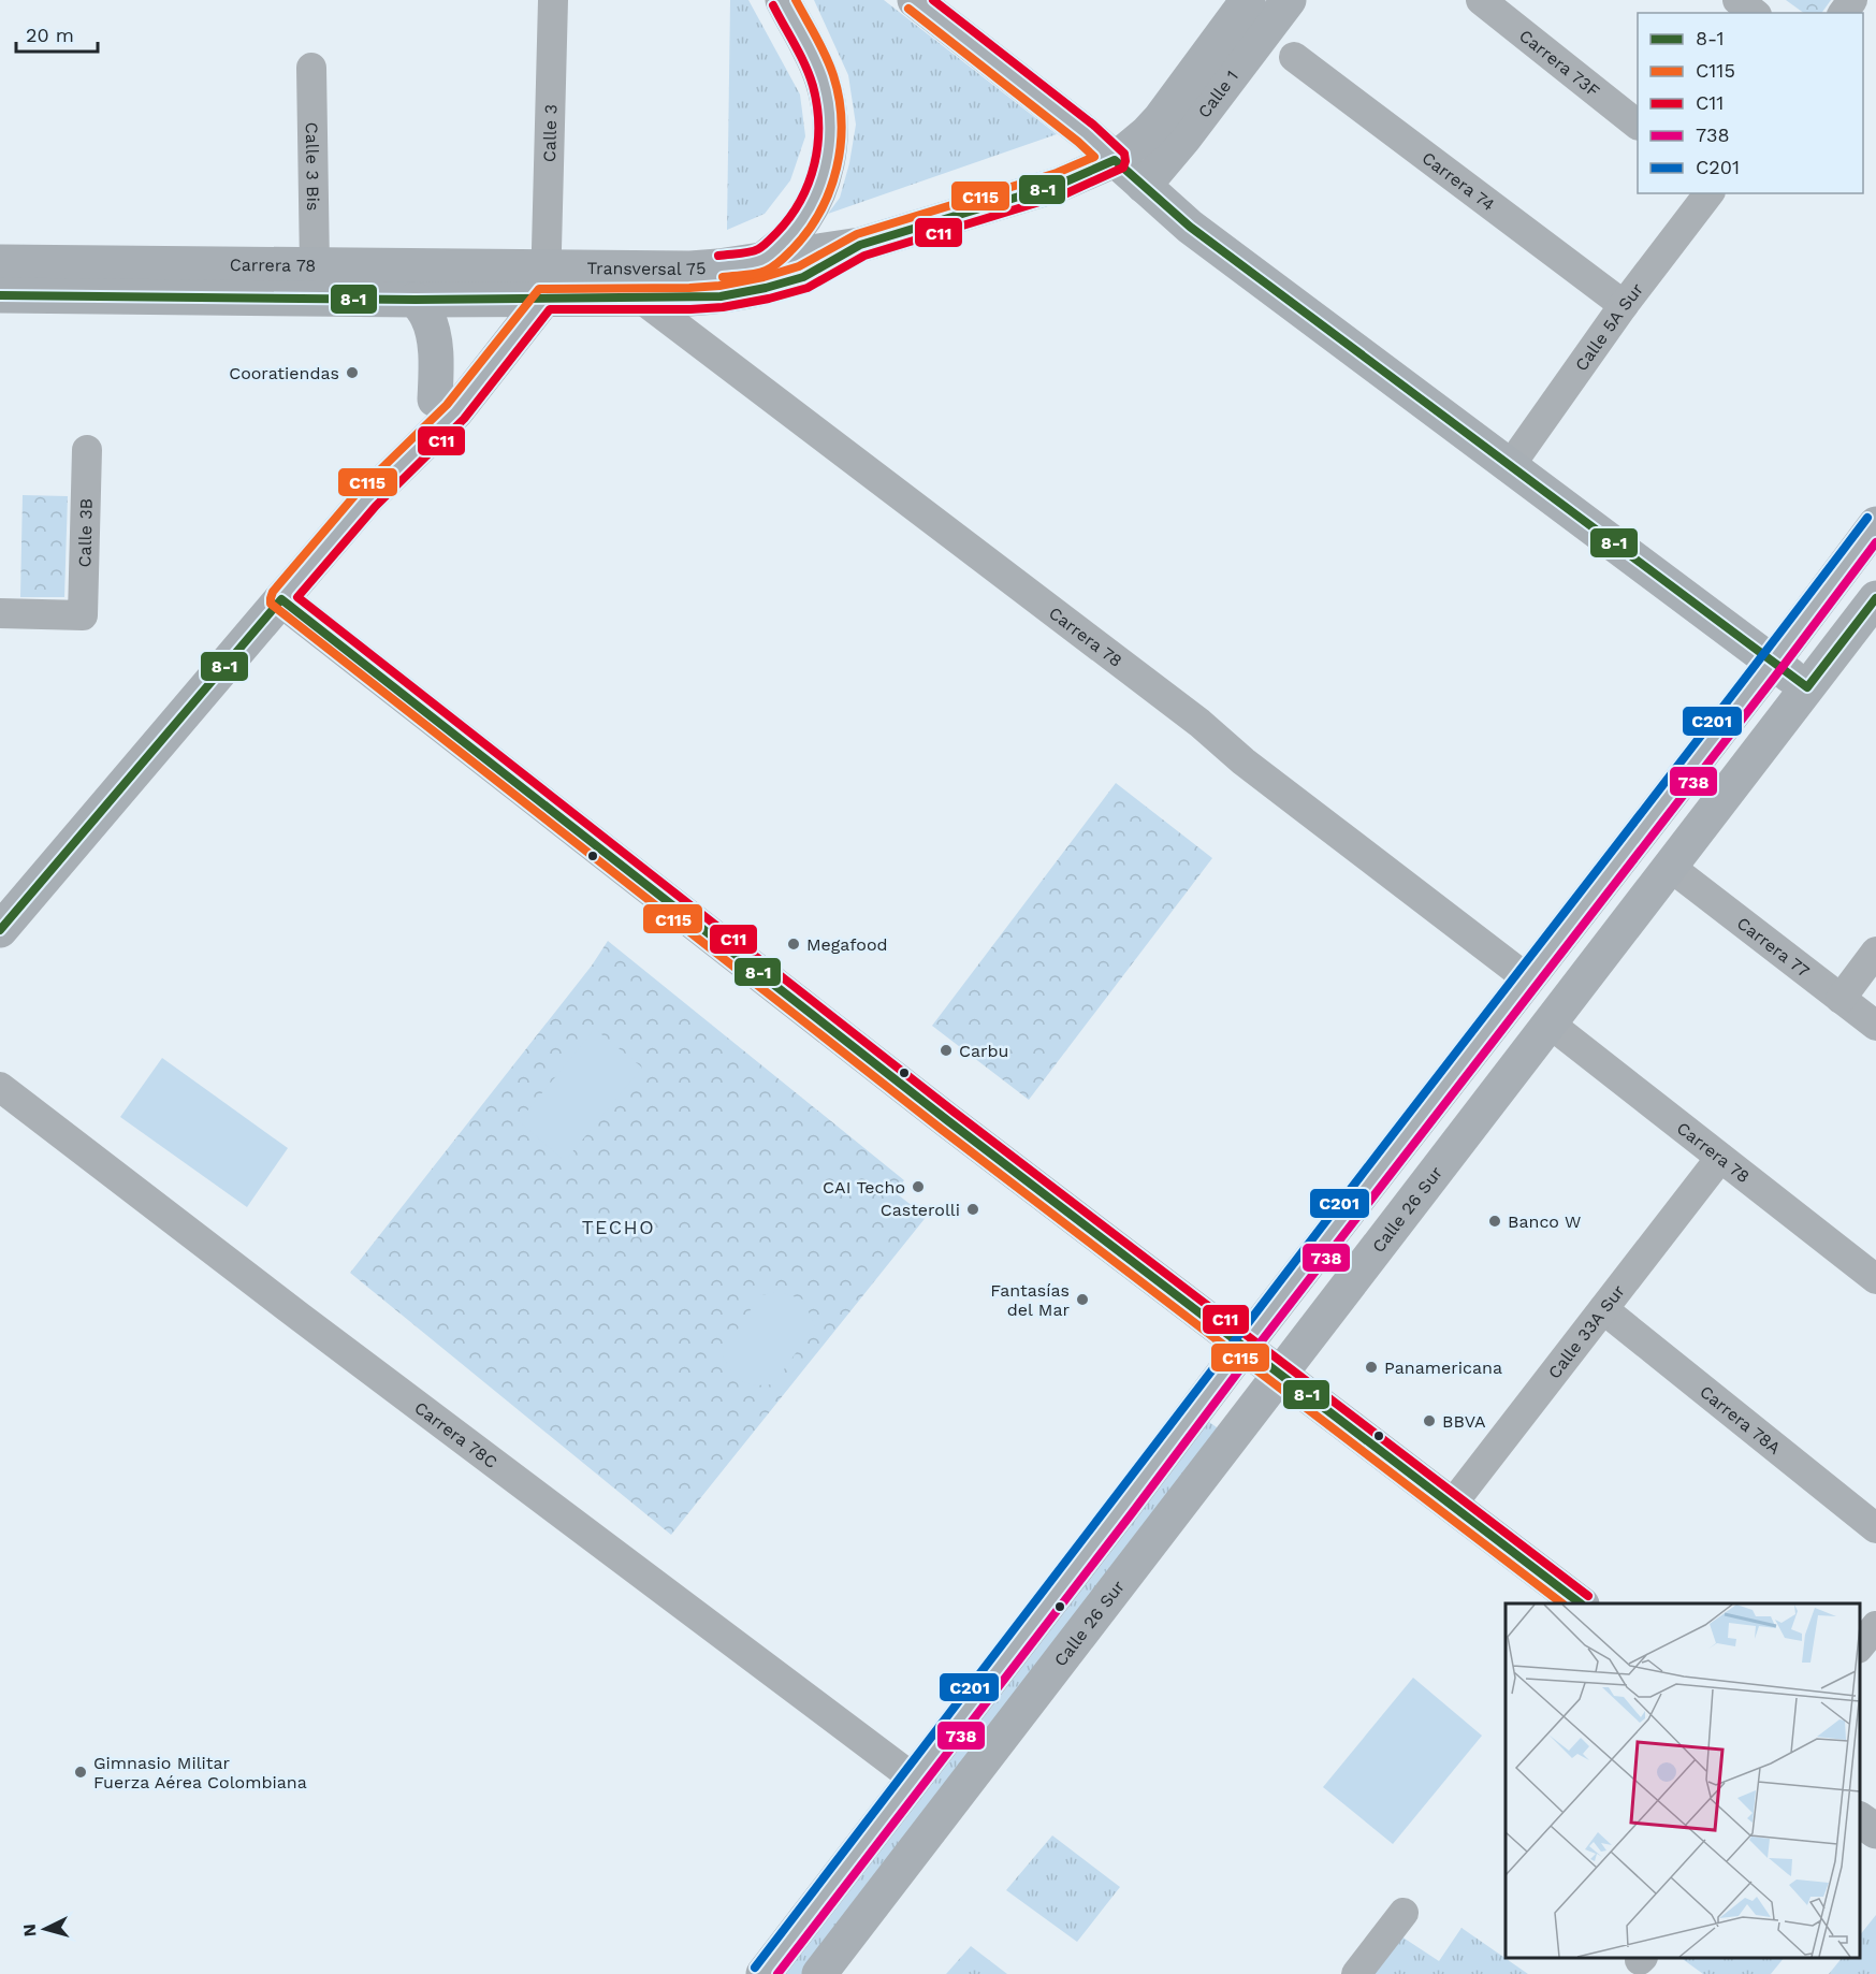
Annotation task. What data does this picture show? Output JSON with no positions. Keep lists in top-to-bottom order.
{
  "streets": {
    "street": [
      "Carrera 73F",
      "Calle 1",
      "Calle 3",
      "Calle 3 Bis",
      "Carrera 74",
      "Carrera 78",
      "Transversal 75",
      "Calle 5A Sur",
      "Calle 3B",
      "Carrera 77",
      "Calle 26 Sur",
      "Calle 33A Sur",
      "Carrera 78A",
      "Carrera 78C"
    ]
  },
  "crossings": [
    ["Calle 1", "Transversal 75"],
    ["Calle 3", "Carrera 78"],
    ["Calle 3", "Transversal 75"],
    ["Calle 3 Bis", "Carrera 78"],
    ["Carrera 74", "Calle 5A Sur"],
    ["Carrera 78", "Transversal 75"],
    ["Carrera 78", "Calle 26 Sur"],
    ["Carrera 78", "Calle 33A Sur"],
    ["Carrera 77", "Calle 26 Sur"],
    ["Calle 33A Sur", "Carrera 78A"]
  ],
  "districts": ["TECHO"],
  "places": [
    "Cooratiendas",
    "Megafood",
    "Carbu",
    "CAI Techo",
    "Casterolli",
    "Banco W",
    "Fantasías del Mar",
    "Panamericana",
    "BBVA",
    "Gimnasio Militar Fuerza Aérea Colombiana"
  ],
  "lines": [
    "transit line C115",
    "transit line C11",
    "transit line 8-1",
    "transit line C201",
    "transit line 738"
  ],
  "legend": [
    "8-1",
    "C115",
    "C11",
    "738",
    "C201"
  ],
  "scale_bar": "20 m",
  "north": "left"
}
